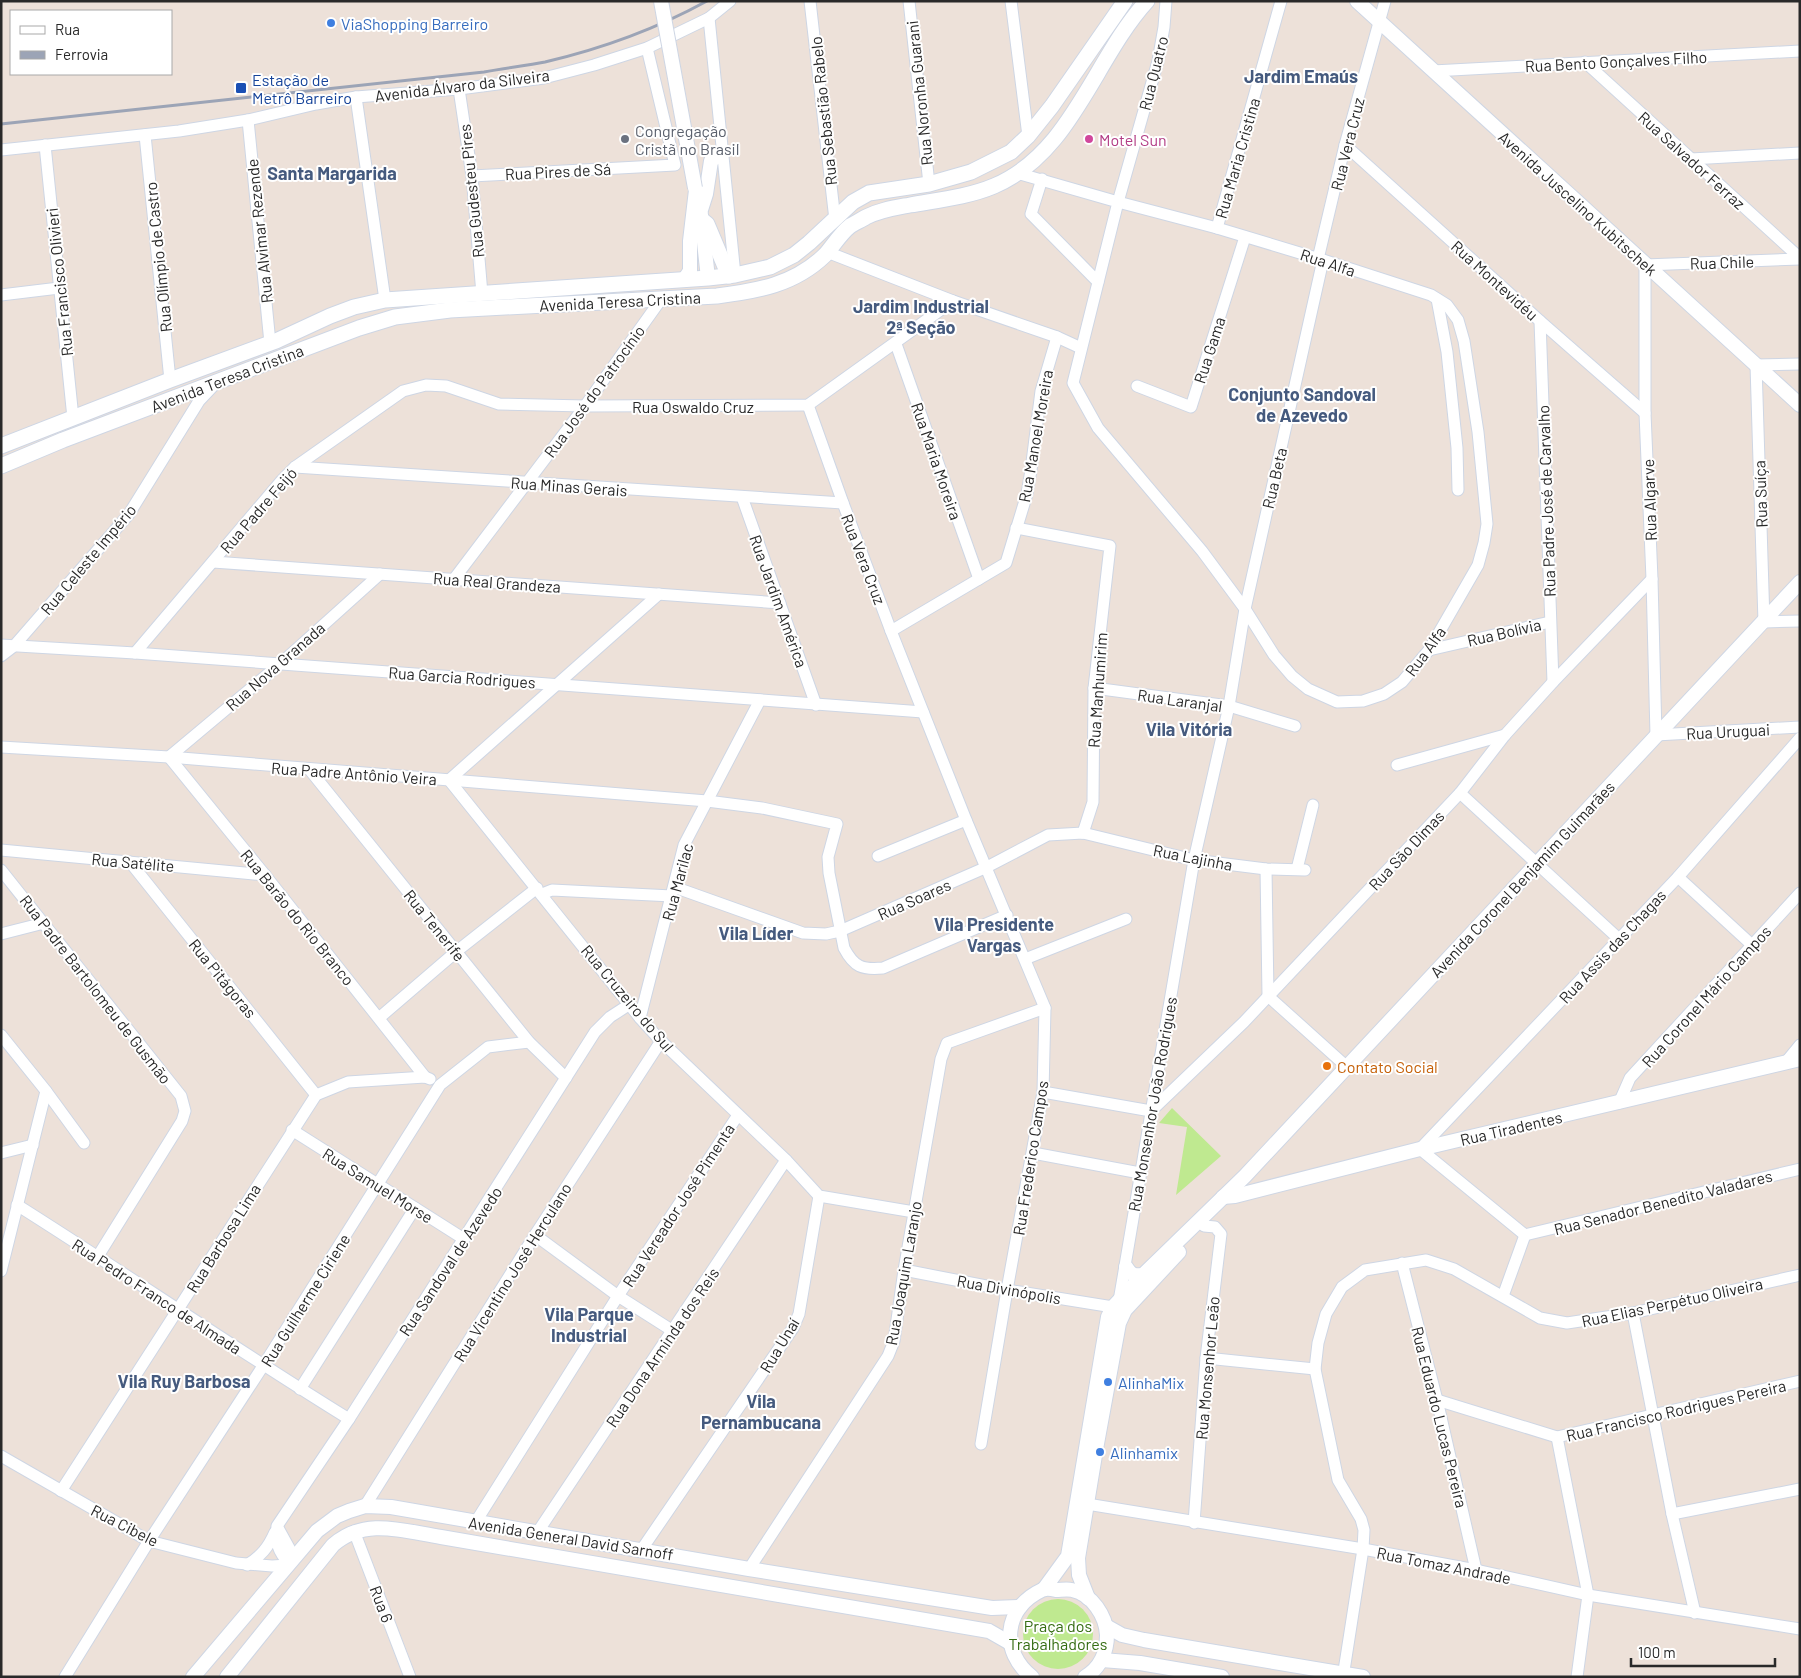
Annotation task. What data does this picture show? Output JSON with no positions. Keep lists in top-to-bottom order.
{
  "streets": {
    "main road": ["Avenida Teresa Cristina"],
    "street": [
      "Rua Bento Gonçalves Filho",
      "Rua Quatro",
      "Avenida Álvaro da Silveira",
      "Rua Noronha Guarani",
      "Rua Sebastião Rabelo",
      "Rua Vera Cruz",
      "Rua Maria Cristina",
      "Rua Salvador Ferraz",
      "Rua Pires de Sá",
      "Rua Gudesteu Pires",
      "Avenida Juscelino Kubitschek",
      "Rua Alvimar Rezende",
      "Rua Olímpio de Castro",
      "Rua Alfa",
      "Rua Chile",
      "Rua Montevidéu",
      "Rua Francisco Olivieri",
      "Rua Gama",
      "Rua José do Patrocínio",
      "Rua Oswaldo Cruz",
      "Rua Manoel Moreira",
      "Rua Maria Moreira",
      "Rua Beta",
      "Rua Minas Gerais",
      "Rua Suíça",
      "Rua Algarve",
      "Rua Padre José de Carvalho",
      "Rua Padre Feijó",
      "Rua Celeste Império",
      "Rua Real Grandeza",
      "Rua Jardim América",
      "Rua Bolívia",
      "Rua Nova Granada",
      "Rua Garcia Rodrigues",
      "Rua Manhumirim",
      "Rua Laranjal",
      "Rua Uruguai",
      "Rua Padre Antônio Veira",
      "Rua São Dimas",
      "Rua Lajinha",
      "Rua Satélite",
      "Avenida Coronel Benjamim Guimarães",
      "Rua Marilac",
      "Rua Soares",
      "Rua Barão do Rio Branco",
      "Rua Tenerife",
      "Rua Assis das Chagas",
      "Rua Pitágoras",
      "Rua Padre Bartolomeu de Gusmão",
      "Rua Coronel Mário Campos",
      "Rua Cruzeiro do Sul",
      "Rua Monsenhor João Rodrigues",
      "Rua Tiradentes",
      "Rua Frederico Campos",
      "Rua Samuel Morse",
      "Rua Senador Benedito Valadares",
      "Rua Vereador José Pimenta",
      "Rua Barbosa Lima",
      "Rua Sandoval de Azevedo",
      "Rua Vicentino José Herculano",
      "Rua Joaquim Laranjo",
      "Rua Divinópolis",
      "Rua Pedro Franco de Almada",
      "Rua Guilherme Ciriene",
      "Rua Elias Perpétuo Oliveira",
      "Rua Unaí",
      "Rua Dona Arminda dos Reis",
      "Rua Monsenhor Leão",
      "Rua Francisco Rodrigues Pereira",
      "Rua Eduardo Lucas Pereira",
      "Rua Cibele",
      "Avenida General David Sarnoff",
      "Rua Tomaz Andrade",
      "Rua 6"
    ]
  },
  "crossings": [
    ["Rua Bento Gonçalves Filho", "Rua Salvador Ferraz"],
    ["Rua Bento Gonçalves Filho", "Avenida Juscelino Kubitschek"],
    ["Rua Quatro", "Rua Alfa"],
    ["Avenida Álvaro da Silveira", "Rua Pires de Sá"],
    ["Avenida Álvaro da Silveira", "Rua Gudesteu Pires"],
    ["Avenida Álvaro da Silveira", "Rua Alvimar Rezende"],
    ["Avenida Álvaro da Silveira", "Rua Olímpio de Castro"],
    ["Avenida Álvaro da Silveira", "Rua Francisco Olivieri"],
    ["Rua Noronha Guarani", "Avenida Teresa Cristina"],
    ["Rua Sebastião Rabelo", "Avenida Teresa Cristina"],
    ["Rua Vera Cruz", "Avenida Juscelino Kubitschek"],
    ["Rua Vera Cruz", "Rua Alfa"],
    ["Rua Vera Cruz", "Rua Montevidéu"],
    ["Rua Vera Cruz", "Rua Oswaldo Cruz"],
    ["Rua Vera Cruz", "Rua Beta"],
    ["Rua Vera Cruz", "Rua Minas Gerais"],
    ["Rua Vera Cruz", "Rua Garcia Rodrigues"],
    ["Rua Vera Cruz", "Rua Frederico Campos"],
    ["Rua Maria Cristina", "Rua Alfa"],
    ["Rua Salvador Ferraz", "Rua Chile"],
    ["Rua Pires de Sá", "Rua Gudesteu Pires"],
    ["Rua Gudesteu Pires", "Avenida Teresa Cristina"],
    ["Avenida Juscelino Kubitschek", "Rua Chile"],
    ["Avenida Juscelino Kubitschek", "Rua Suíça"],
    ["Avenida Juscelino Kubitschek", "Rua Algarve"],
    ["Rua Alvimar Rezende", "Avenida Teresa Cristina"],
    ["Rua Olímpio de Castro", "Avenida Teresa Cristina"],
    ["Rua Alfa", "Avenida Teresa Cristina"],
    ["Rua Alfa", "Rua Gama"],
    ["Rua Alfa", "Rua Beta"],
    ["Rua Alfa", "Rua Bolívia"],
    ["Rua Alfa", "Rua Monsenhor João Rodrigues"],
    ["Rua Chile", "Rua Algarve"],
    ["Rua Montevidéu", "Rua Algarve"],
    ["Rua Montevidéu", "Rua Padre José de Carvalho"],
    ["Rua Francisco Olivieri", "Avenida Teresa Cristina"],
    ["Avenida Teresa Cristina", "Rua José do Patrocínio"],
    ["Avenida Teresa Cristina", "Rua Celeste Império"],
    ["Rua José do Patrocínio", "Rua Oswaldo Cruz"],
    ["Rua José do Patrocínio", "Rua Minas Gerais"],
    ["Rua José do Patrocínio", "Rua Real Grandeza"],
    ["Rua Oswaldo Cruz", "Rua Padre Feijó"],
    ["Rua Manoel Moreira", "Rua Maria Moreira"],
    ["Rua Manoel Moreira", "Rua Manhumirim"],
    ["Rua Beta", "Rua Monsenhor João Rodrigues"],
    ["Rua Minas Gerais", "Rua Padre Feijó"],
    ["Rua Minas Gerais", "Rua Jardim América"],
    ["Rua Suíça", "Avenida Coronel Benjamim Guimarães"],
    ["Rua Algarve", "Rua Uruguai"],
    ["Rua Algarve", "Rua São Dimas"],
    ["Rua Algarve", "Avenida Coronel Benjamim Guimarães"],
    ["Rua Padre José de Carvalho", "Rua Bolívia"],
    ["Rua Padre José de Carvalho", "Rua São Dimas"],
    ["Rua Padre Feijó", "Rua Real Grandeza"],
    ["Rua Padre Feijó", "Rua Garcia Rodrigues"],
    ["Rua Celeste Império", "Rua Garcia Rodrigues"],
    ["Rua Real Grandeza", "Rua Jardim América"],
    ["Rua Real Grandeza", "Rua Nova Granada"],
    ["Rua Jardim América", "Rua Garcia Rodrigues"],
    ["Rua Nova Granada", "Rua Garcia Rodrigues"],
    ["Rua Nova Granada", "Rua Padre Antônio Veira"],
    ["Rua Nova Granada", "Rua Barão do Rio Branco"],
    ["Rua Garcia Rodrigues", "Rua Marilac"],
    ["Rua Garcia Rodrigues", "Rua Frederico Campos"],
    ["Rua Manhumirim", "Rua Laranjal"],
    ["Rua Manhumirim", "Rua Lajinha"],
    ["Rua Laranjal", "Rua Monsenhor João Rodrigues"],
    ["Rua Uruguai", "Avenida Coronel Benjamim Guimarães"],
    ["Rua Padre Antônio Veira", "Rua Marilac"],
    ["Rua Padre Antônio Veira", "Rua Soares"],
    ["Rua Padre Antônio Veira", "Rua Barão do Rio Branco"],
    ["Rua Padre Antônio Veira", "Rua Tenerife"],
    ["Rua Padre Antônio Veira", "Rua Cruzeiro do Sul"],
    ["Rua São Dimas", "Rua Monsenhor João Rodrigues"],
    ["Rua Lajinha", "Rua Soares"],
    ["Rua Lajinha", "Rua Monsenhor João Rodrigues"],
    ["Rua Lajinha", "Rua Frederico Campos"],
    ["Rua Satélite", "Rua Barão do Rio Branco"],
    ["Rua Satélite", "Rua Pitágoras"],
    ["Avenida Coronel Benjamim Guimarães", "Rua Monsenhor João Rodrigues"],
    ["Avenida Coronel Benjamim Guimarães", "Rua Tiradentes"],
    ["Avenida Coronel Benjamim Guimarães", "Rua Divinópolis"],
    ["Avenida Coronel Benjamim Guimarães", "Rua Monsenhor Leão"],
    ["Rua Marilac", "Rua Soares"],
    ["Rua Marilac", "Rua Cruzeiro do Sul"],
    ["Rua Soares", "Rua Cruzeiro do Sul"],
    ["Rua Soares", "Rua Frederico Campos"],
    ["Rua Tenerife", "Rua Sandoval de Azevedo"],
    ["Rua Tenerife", "Rua Guilherme Ciriene"],
    ["Rua Assis das Chagas", "Rua Tiradentes"],
    ["Rua Pitágoras", "Rua Barbosa Lima"],
    ["Rua Padre Bartolomeu de Gusmão", "Rua Pedro Franco de Almada"],
    ["Rua Coronel Mário Campos", "Rua Tiradentes"],
    ["Rua Cruzeiro do Sul", "Rua Vereador José Pimenta"],
    ["Rua Cruzeiro do Sul", "Rua Sandoval de Azevedo"],
    ["Rua Cruzeiro do Sul", "Rua Vicentino José Herculano"],
    ["Rua Cruzeiro do Sul", "Rua Unaí"],
    ["Rua Cruzeiro do Sul", "Rua Dona Arminda dos Reis"],
    ["Rua Monsenhor João Rodrigues", "Rua Divinópolis"],
    ["Rua Monsenhor João Rodrigues", "Rua Tomaz Andrade"],
    ["Rua Frederico Campos", "Rua Joaquim Laranjo"],
    ["Rua Frederico Campos", "Rua Divinópolis"],
    ["Rua Samuel Morse", "Rua Barbosa Lima"],
    ["Rua Samuel Morse", "Rua Sandoval de Azevedo"],
    ["Rua Samuel Morse", "Rua Guilherme Ciriene"],
    ["Rua Vereador José Pimenta", "Avenida General David Sarnoff"],
    ["Rua Barbosa Lima", "Rua Pedro Franco de Almada"],
    ["Rua Barbosa Lima", "Rua Cibele"],
    ["Rua Sandoval de Azevedo", "Rua Pedro Franco de Almada"],
    ["Rua Sandoval de Azevedo", "Rua Cibele"],
    ["Rua Vicentino José Herculano", "Avenida General David Sarnoff"],
    ["Rua Joaquim Laranjo", "Rua Divinópolis"],
    ["Rua Joaquim Laranjo", "Avenida General David Sarnoff"],
    ["Rua Pedro Franco de Almada", "Rua Guilherme Ciriene"],
    ["Rua Guilherme Ciriene", "Rua Cibele"],
    ["Rua Elias Perpétuo Oliveira", "Rua Eduardo Lucas Pereira"],
    ["Rua Elias Perpétuo Oliveira", "Rua Tomaz Andrade"],
    ["Rua Unaí", "Avenida General David Sarnoff"],
    ["Rua Dona Arminda dos Reis", "Avenida General David Sarnoff"],
    ["Rua Monsenhor Leão", "Rua Tomaz Andrade"],
    ["Rua Francisco Rodrigues Pereira", "Rua Eduardo Lucas Pereira"],
    ["Rua Eduardo Lucas Pereira", "Rua Tomaz Andrade"],
    ["Rua Cibele", "Avenida General David Sarnoff"],
    ["Avenida General David Sarnoff", "Rua 6"]
  ],
  "districts": [
    "Jardim Emaús",
    "Santa Margarida",
    "Jardim Industrial 2ª Seção",
    "Conjunto Sandoval de Azevedo",
    "Vila Vitória",
    "Vila Presidente Vargas",
    "Vila Líder",
    "Vila Parque Industrial",
    "Vila Ruy Barbosa",
    "Vila Pernambucana"
  ],
  "parks": ["Praça dos Trabalhadores"],
  "places": {
    "other": [
      "ViaShopping Barreiro",
      "Congregação Cristã no Brasil",
      "Motel Sun",
      "Contato Social",
      "AlinhaMix",
      "Alinhamix"
    ],
    "transit": ["Estação de Metrô Barreiro"]
  },
  "legend": ["Rua", "Ferrovia"],
  "scale_bar": "100 m"
}
